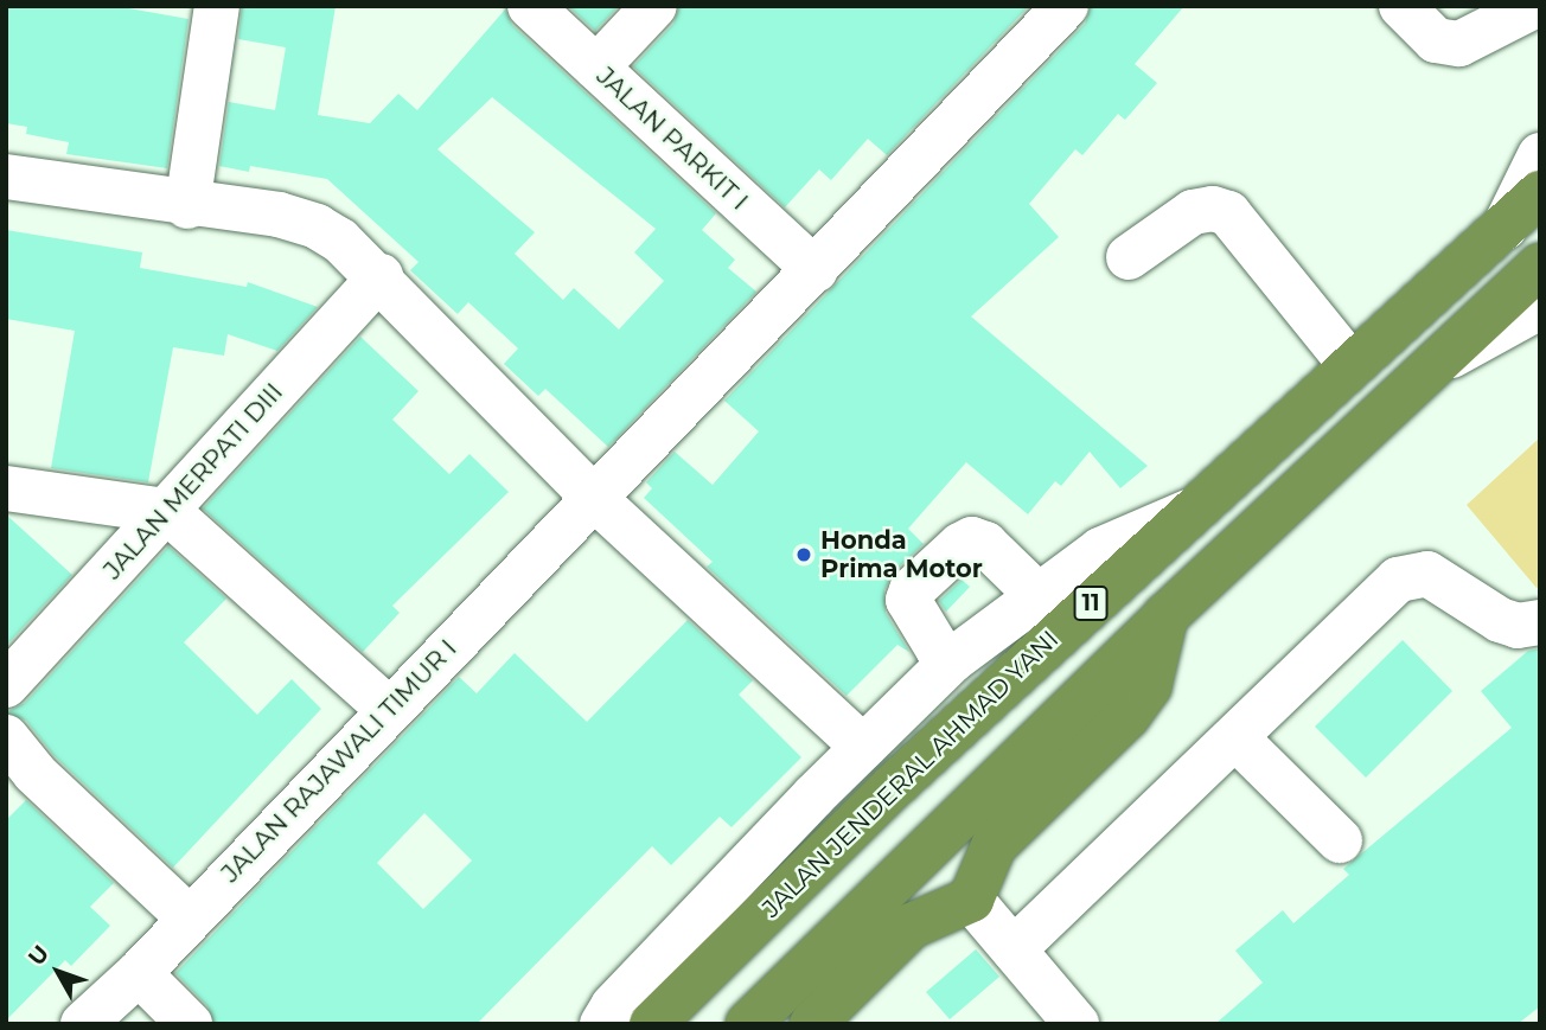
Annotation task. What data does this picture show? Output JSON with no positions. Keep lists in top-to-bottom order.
{
  "streets": {
    "highway": ["11", "JALAN JENDERAL AHMAD YANI"],
    "street": ["JALAN PARKIT I", "JALAN MERPATI DIII", "JALAN RAJAWALI TIMUR I"]
  },
  "crossings": [
    ["JALAN PARKIT I", "JALAN RAJAWALI TIMUR I"]
  ],
  "places": ["Honda Prima Motor"],
  "north": "top left"
}
